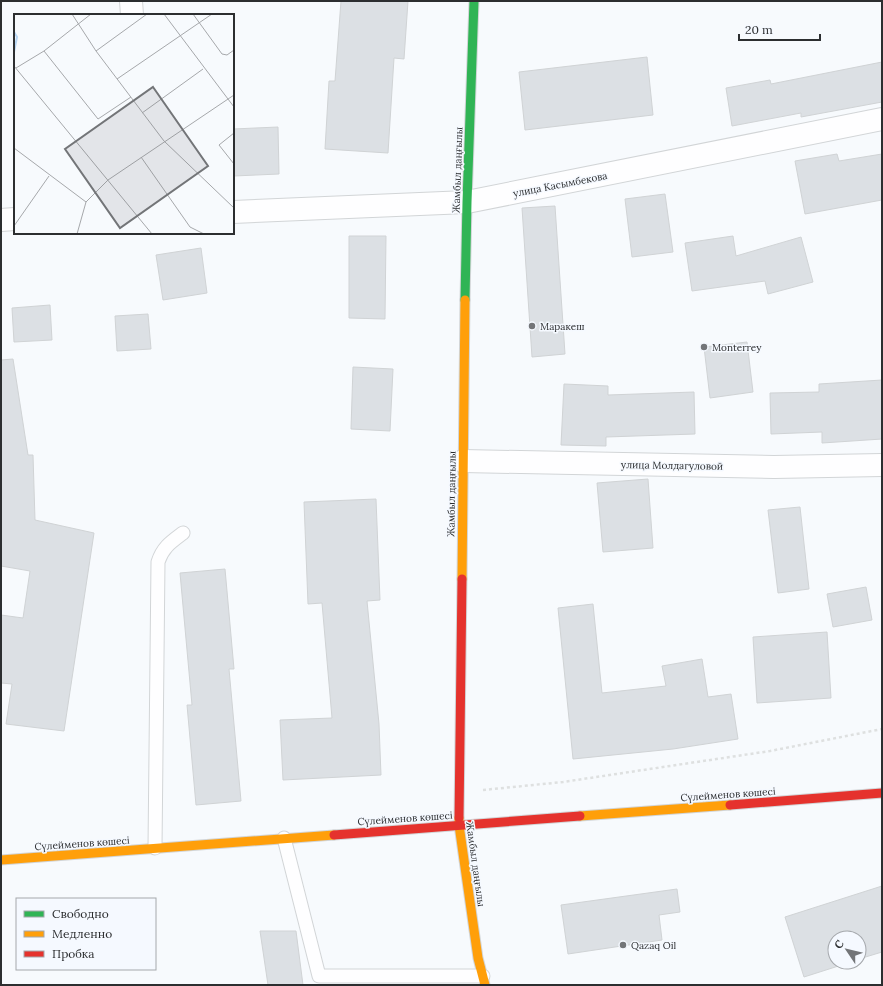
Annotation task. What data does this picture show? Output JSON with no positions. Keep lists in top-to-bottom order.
{
  "streets": {
    "main road": ["Жамбыл даңғылы", "Сүлейменов көшесі"],
    "street": ["улица Касымбекова", "улица Молдагуловой"]
  },
  "crossings": [
    ["Жамбыл даңғылы", "улица Касымбекова"],
    ["Жамбыл даңғылы", "улица Молдагуловой"],
    ["Жамбыл даңғылы", "Сүлейменов көшесі"]
  ],
  "places": ["Маракеш", "Monterrey", "Qazaq Oil"],
  "legend": ["Свободно", "Медленно", "Пробка"],
  "scale_bar": "20 m",
  "north": "top left"
}
